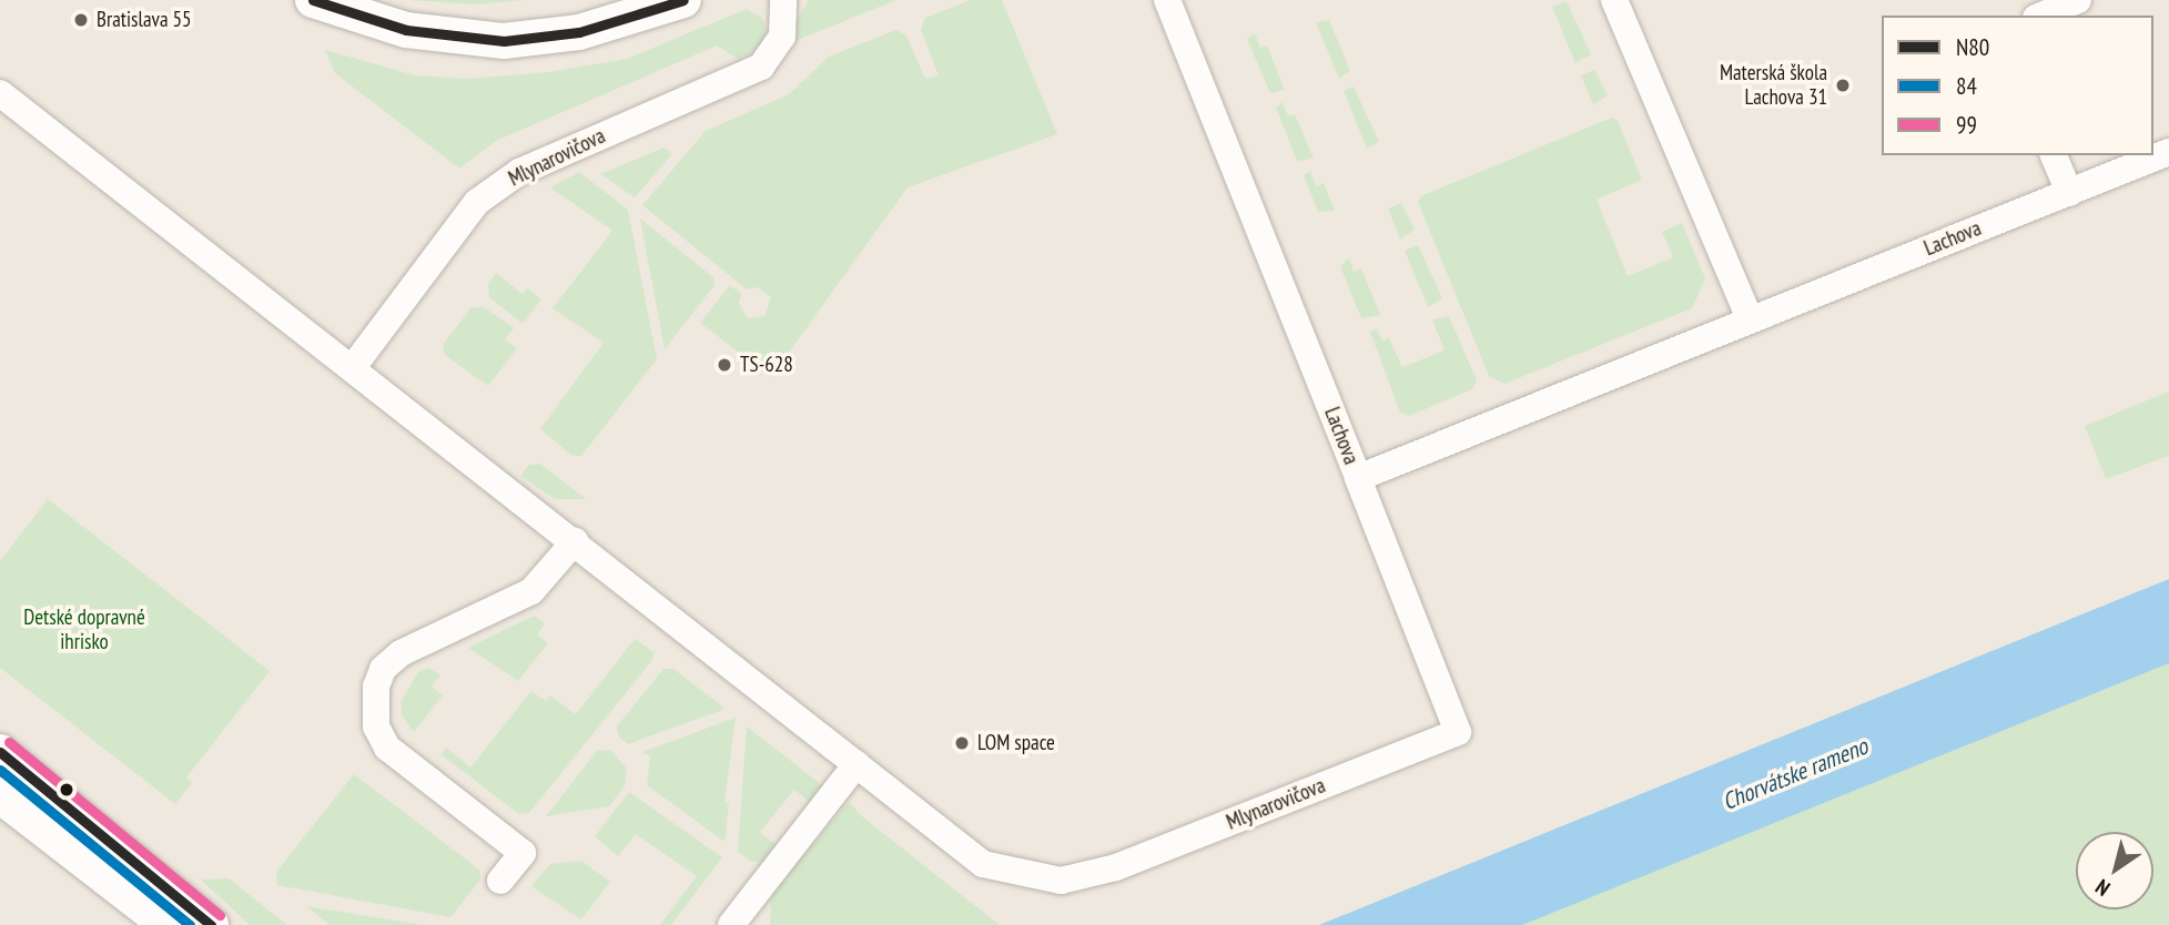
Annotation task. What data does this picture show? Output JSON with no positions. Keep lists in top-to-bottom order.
{
  "streets": {
    "street": ["Mlynarovičova", "Lachova"]
  },
  "crossings": [
    ["Mlynarovičova", "Lachova"]
  ],
  "water": ["Chorvátske rameno"],
  "parks": ["Detské dopravné ihrisko"],
  "places": [
    "Bratislava 55",
    "Materská škola Lachova 31",
    "TS-628",
    "LOM space"
  ],
  "lines": ["transit line N80", "transit line 99", "transit line 84"],
  "legend": ["N80", "84", "99"],
  "north": "bottom left"
}
